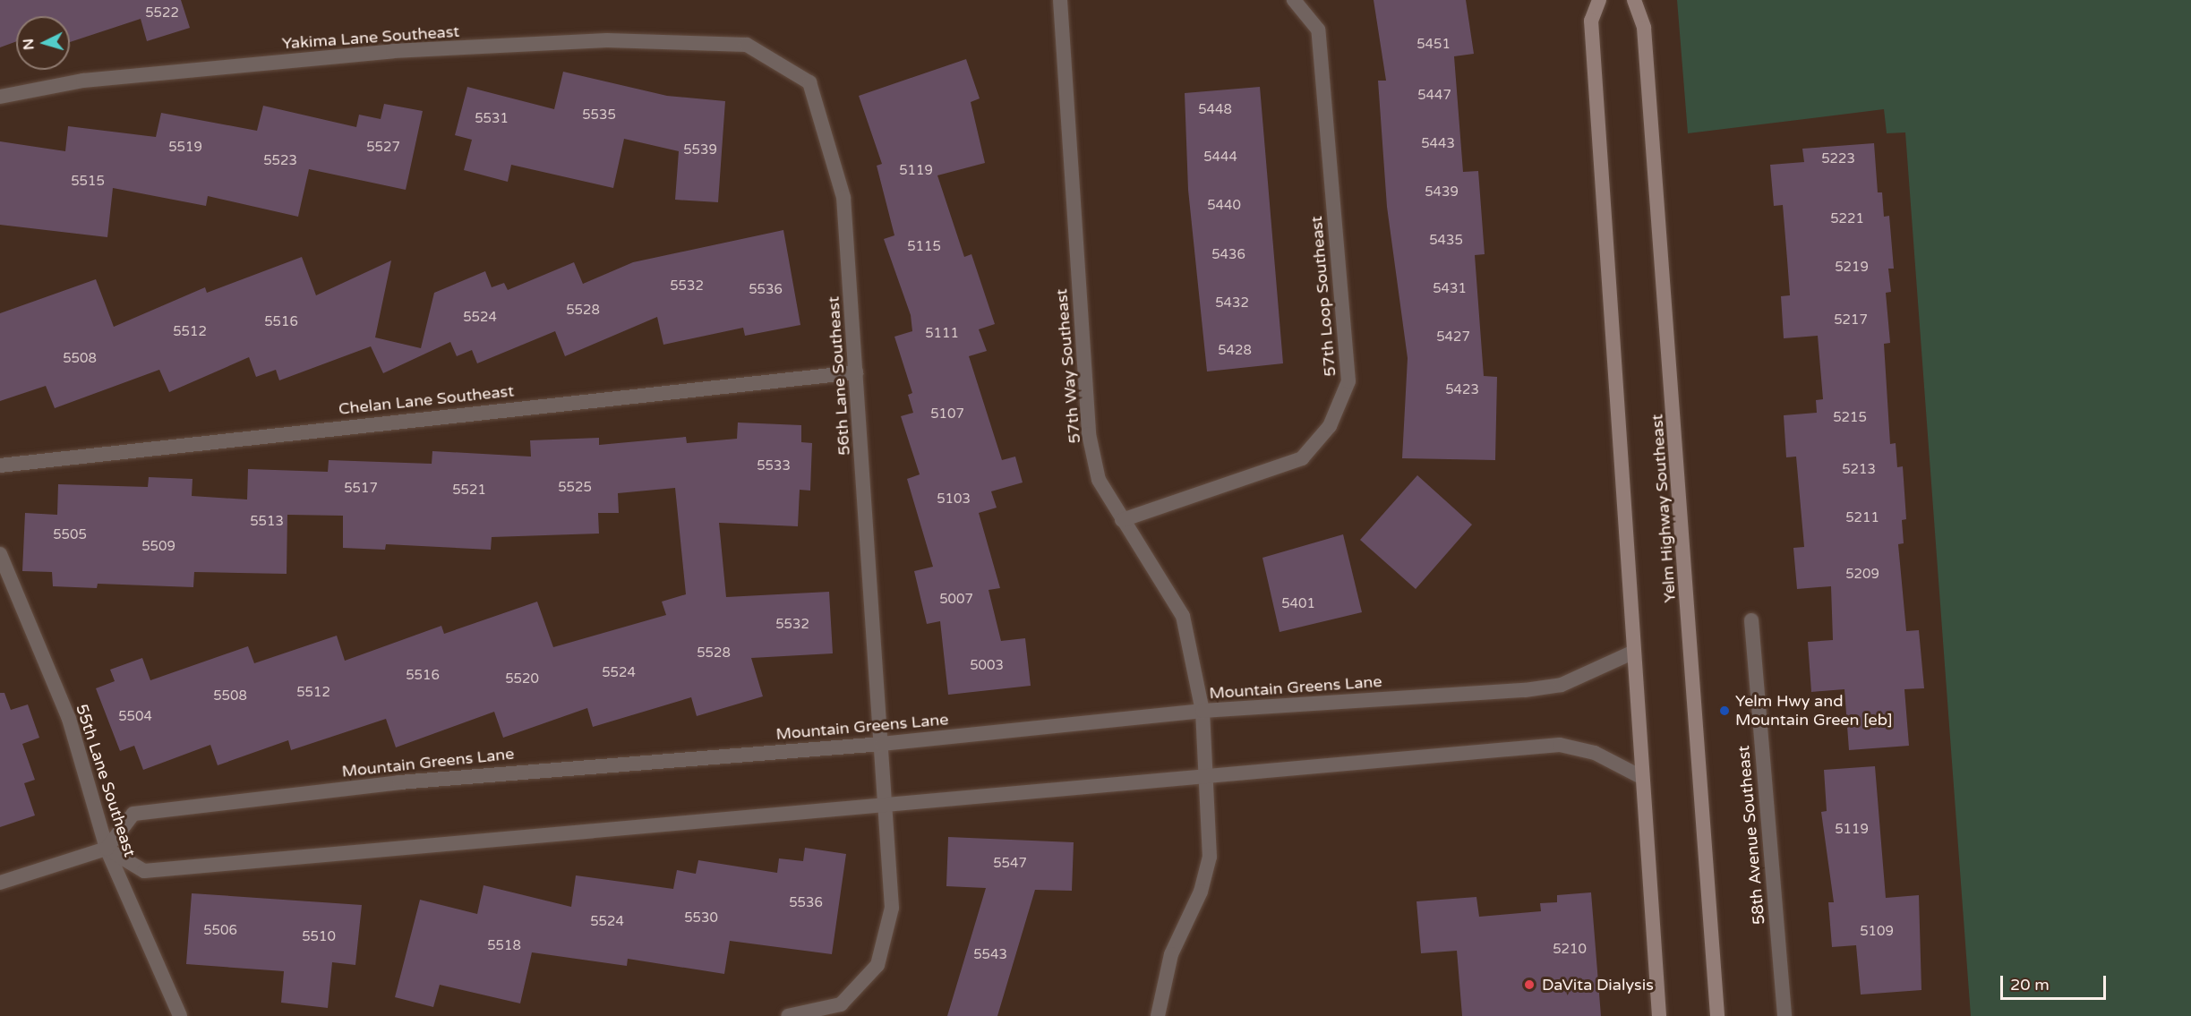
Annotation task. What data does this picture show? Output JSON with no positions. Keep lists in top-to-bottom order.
{
  "streets": {
    "main road": ["Yelm Highway Southeast"],
    "street": [
      "Yakima Lane Southeast",
      "57th Loop Southeast",
      "57th Way Southeast",
      "56th Lane Southeast",
      "Chelan Lane Southeast",
      "Mountain Greens Lane",
      "55th Lane Southeast",
      "58th Avenue Southeast"
    ]
  },
  "crossings": [
    ["Yakima Lane Southeast", "56th Lane Southeast"],
    ["57th Loop Southeast", "57th Way Southeast"],
    ["57th Way Southeast", "Mountain Greens Lane"],
    ["56th Lane Southeast", "Chelan Lane Southeast"],
    ["56th Lane Southeast", "Mountain Greens Lane"],
    ["Mountain Greens Lane", "55th Lane Southeast"]
  ],
  "places": ["Yelm Hwy and Mountain Green [eb]", "DaVita Dialysis"],
  "house_numbers": [
    "5522",
    "5451",
    "5447",
    "5448",
    "5535",
    "5531",
    "5443",
    "5519",
    "5527",
    "5539",
    "5444",
    "5223",
    "5523",
    "5119",
    "5515",
    "5439",
    "5440",
    "5221",
    "5435",
    "5115",
    "5436",
    "5219",
    "5532",
    "5431",
    "5536",
    "5432",
    "5528",
    "5524",
    "5217",
    "5516",
    "5512",
    "5111",
    "5427",
    "5428",
    "5508",
    "5423",
    "5107",
    "5215",
    "5533",
    "5213",
    "5525",
    "5517",
    "5521",
    "5103",
    "5211",
    "5513",
    "5505",
    "5509",
    "5209",
    "5007",
    "5401",
    "5532",
    "5528",
    "5003",
    "5524",
    "5516",
    "5520",
    "5512",
    "5508",
    "5504",
    "5119",
    "5547",
    "5536",
    "5530",
    "5524",
    "5506",
    "5109",
    "5510",
    "5518",
    "5210",
    "5543"
  ],
  "scale_bar": "20 m",
  "north": "left"
}
